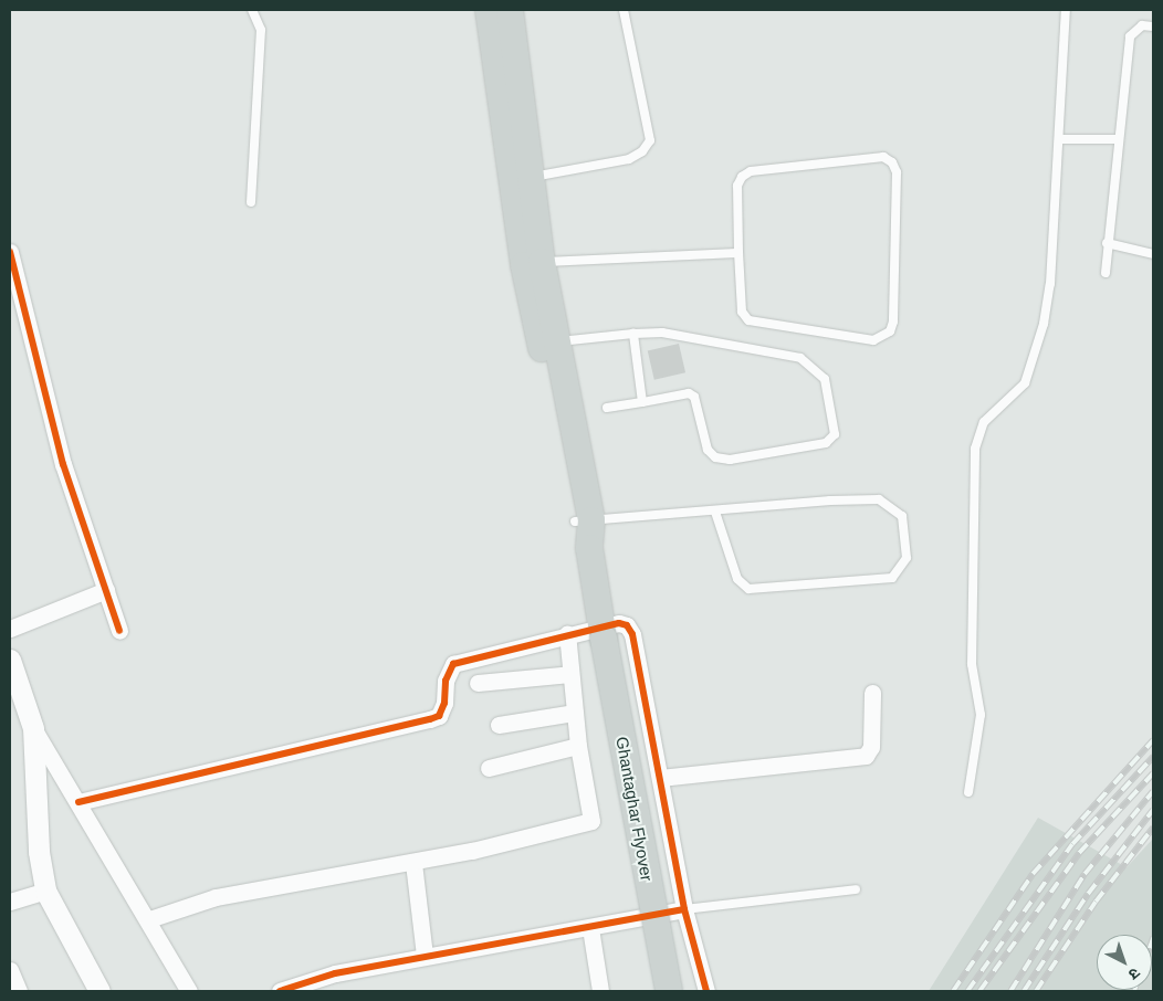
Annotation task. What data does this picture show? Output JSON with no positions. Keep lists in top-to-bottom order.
{
  "streets": {
    "main road": ["Ghantaghar Flyover"]
  },
  "north": "bottom right"
}
